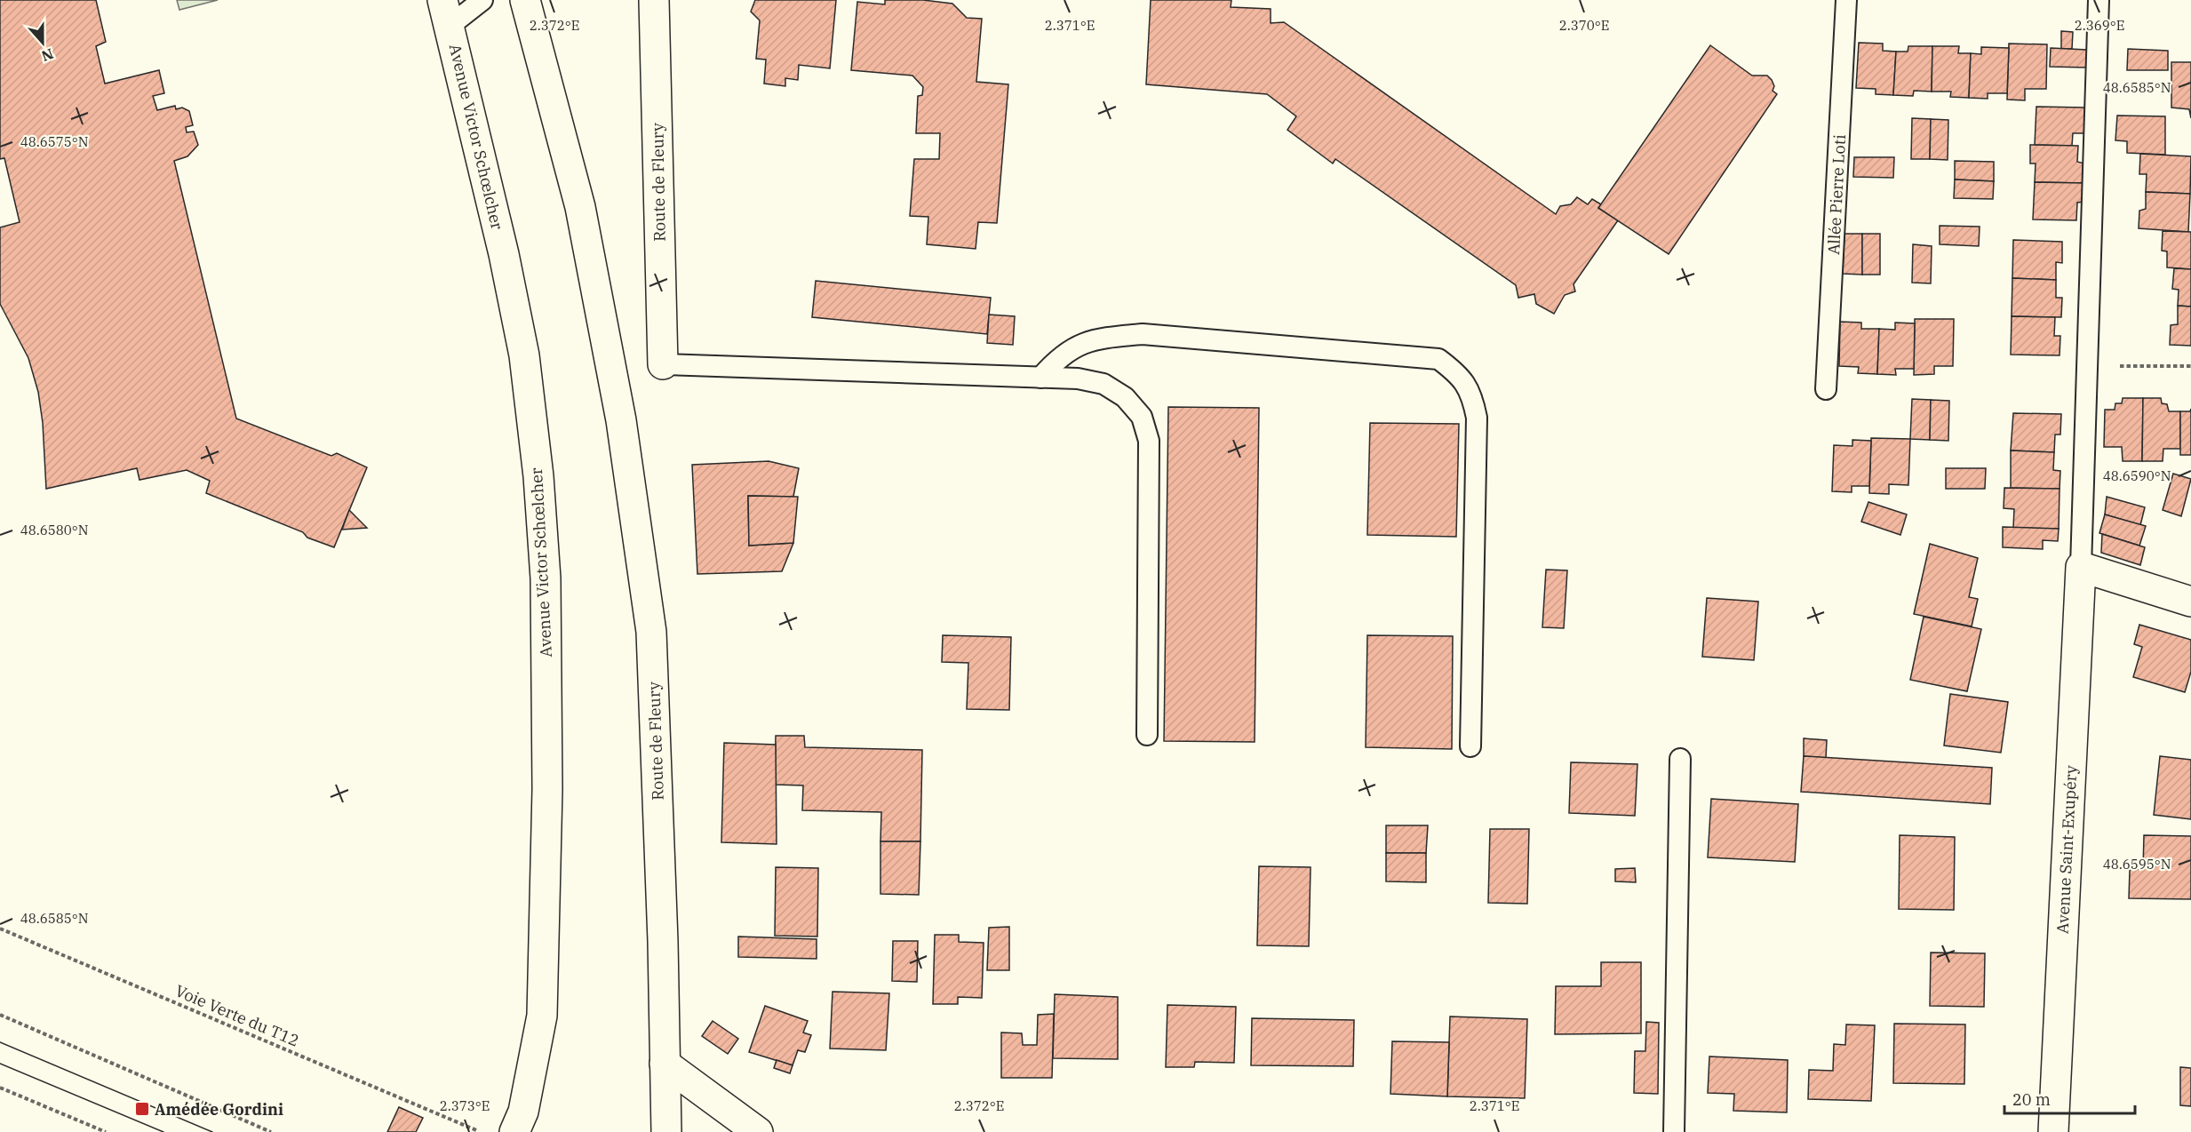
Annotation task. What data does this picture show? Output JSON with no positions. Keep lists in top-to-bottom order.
{
  "streets": {
    "main road": ["Avenue Victor Schœlcher", "Route de Fleury", "Avenue Saint-Exupéry"],
    "lane": ["Allée Pierre Loti"],
    "path": ["Voie Verte du T12"]
  },
  "places": {
    "transit": ["Amédée Gordini"]
  },
  "scale_bar": "20 m",
  "north": "bottom",
  "coordinates": [
    "2.372°E",
    "2.371°E",
    "2.370°E",
    "2.369°E",
    "48.6585°N",
    "48.6575°N",
    "48.6590°N",
    "48.6580°N",
    "48.6595°N",
    "2.373°E"
  ]
}
